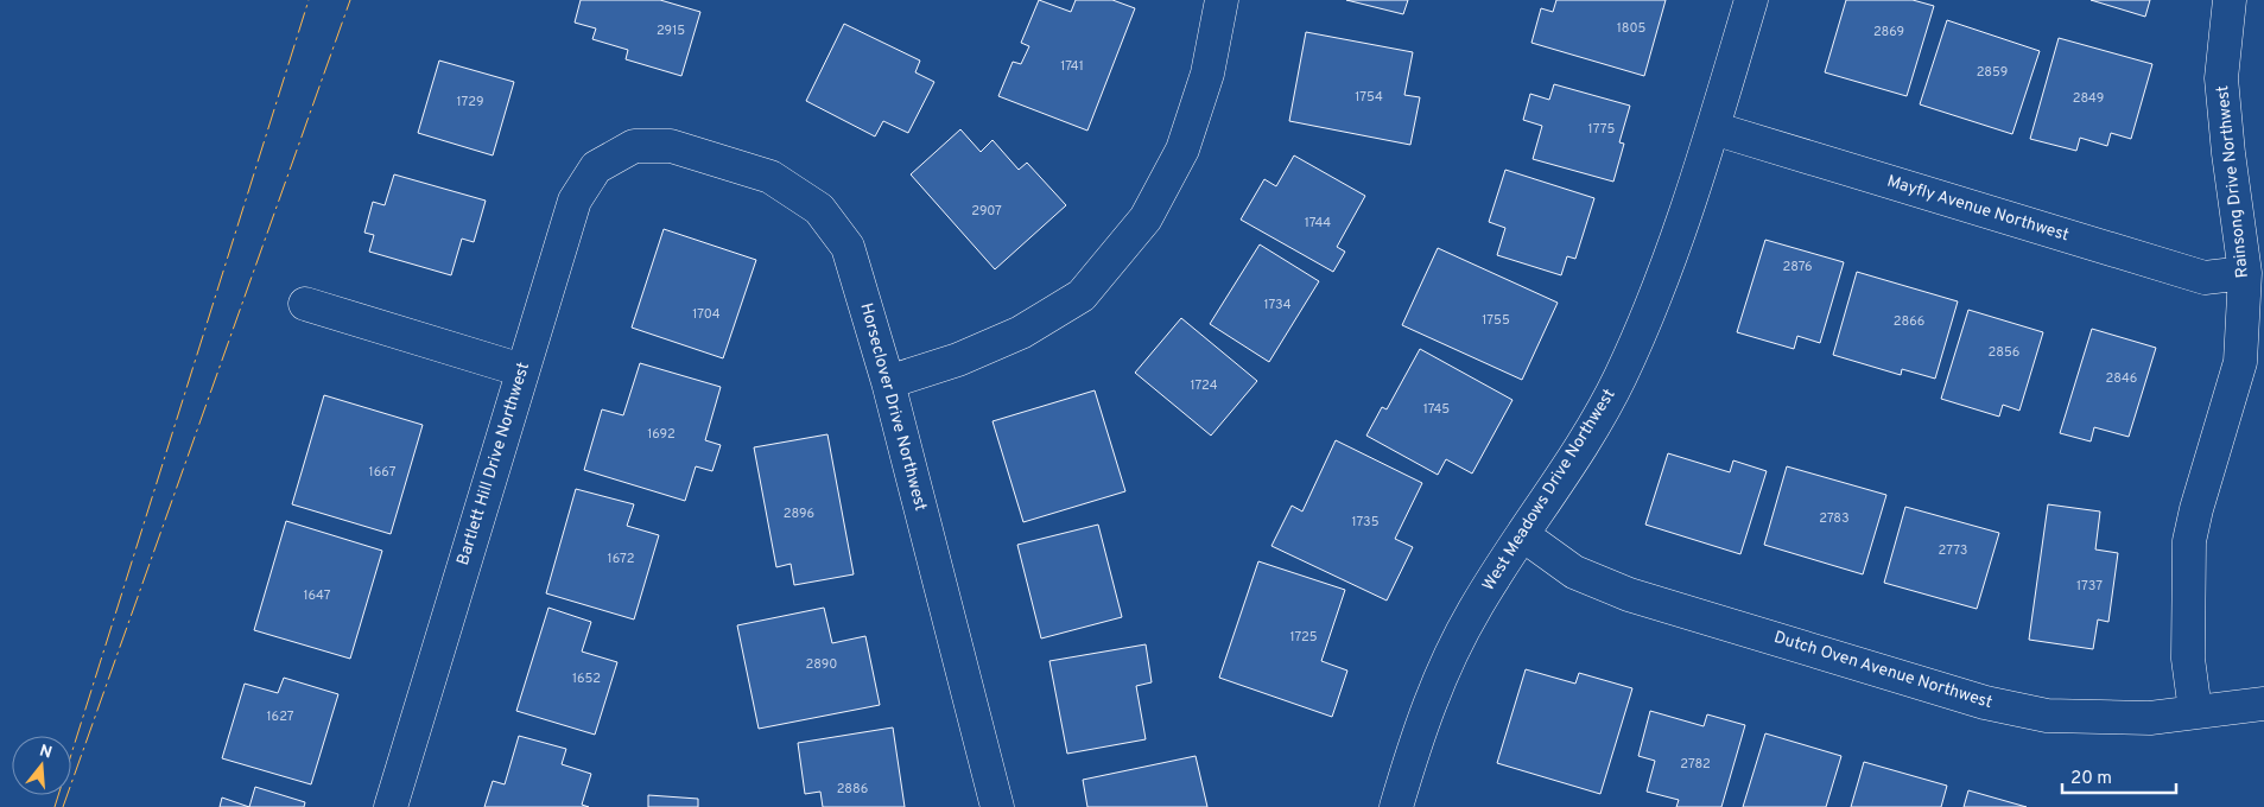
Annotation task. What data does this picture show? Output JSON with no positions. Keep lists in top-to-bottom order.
{
  "streets": {
    "street": [
      "Rainsong Drive Northwest",
      "Mayfly Avenue Northwest",
      "Horseclover Drive Northwest",
      "Bartlett Hill Drive Northwest",
      "West Meadows Drive Northwest",
      "Dutch Oven Avenue Northwest"
    ]
  },
  "crossings": [
    ["Rainsong Drive Northwest", "Mayfly Avenue Northwest"],
    ["Rainsong Drive Northwest", "Dutch Oven Avenue Northwest"],
    ["Mayfly Avenue Northwest", "West Meadows Drive Northwest"],
    ["Horseclover Drive Northwest", "Bartlett Hill Drive Northwest"],
    ["West Meadows Drive Northwest", "Dutch Oven Avenue Northwest"]
  ],
  "house_numbers": [
    "1805",
    "2915",
    "2869",
    "1741",
    "2859",
    "1754",
    "2849",
    "1729",
    "1775",
    "2907",
    "1744",
    "2876",
    "1734",
    "1704",
    "1755",
    "2866",
    "2856",
    "2846",
    "1724",
    "1745",
    "1692",
    "1667",
    "2896",
    "2783",
    "1735",
    "2773",
    "1672",
    "1737",
    "1647",
    "1725",
    "2890",
    "1652",
    "1627",
    "2782",
    "2886"
  ],
  "scale_bar": "20 m",
  "north": "top"
}
